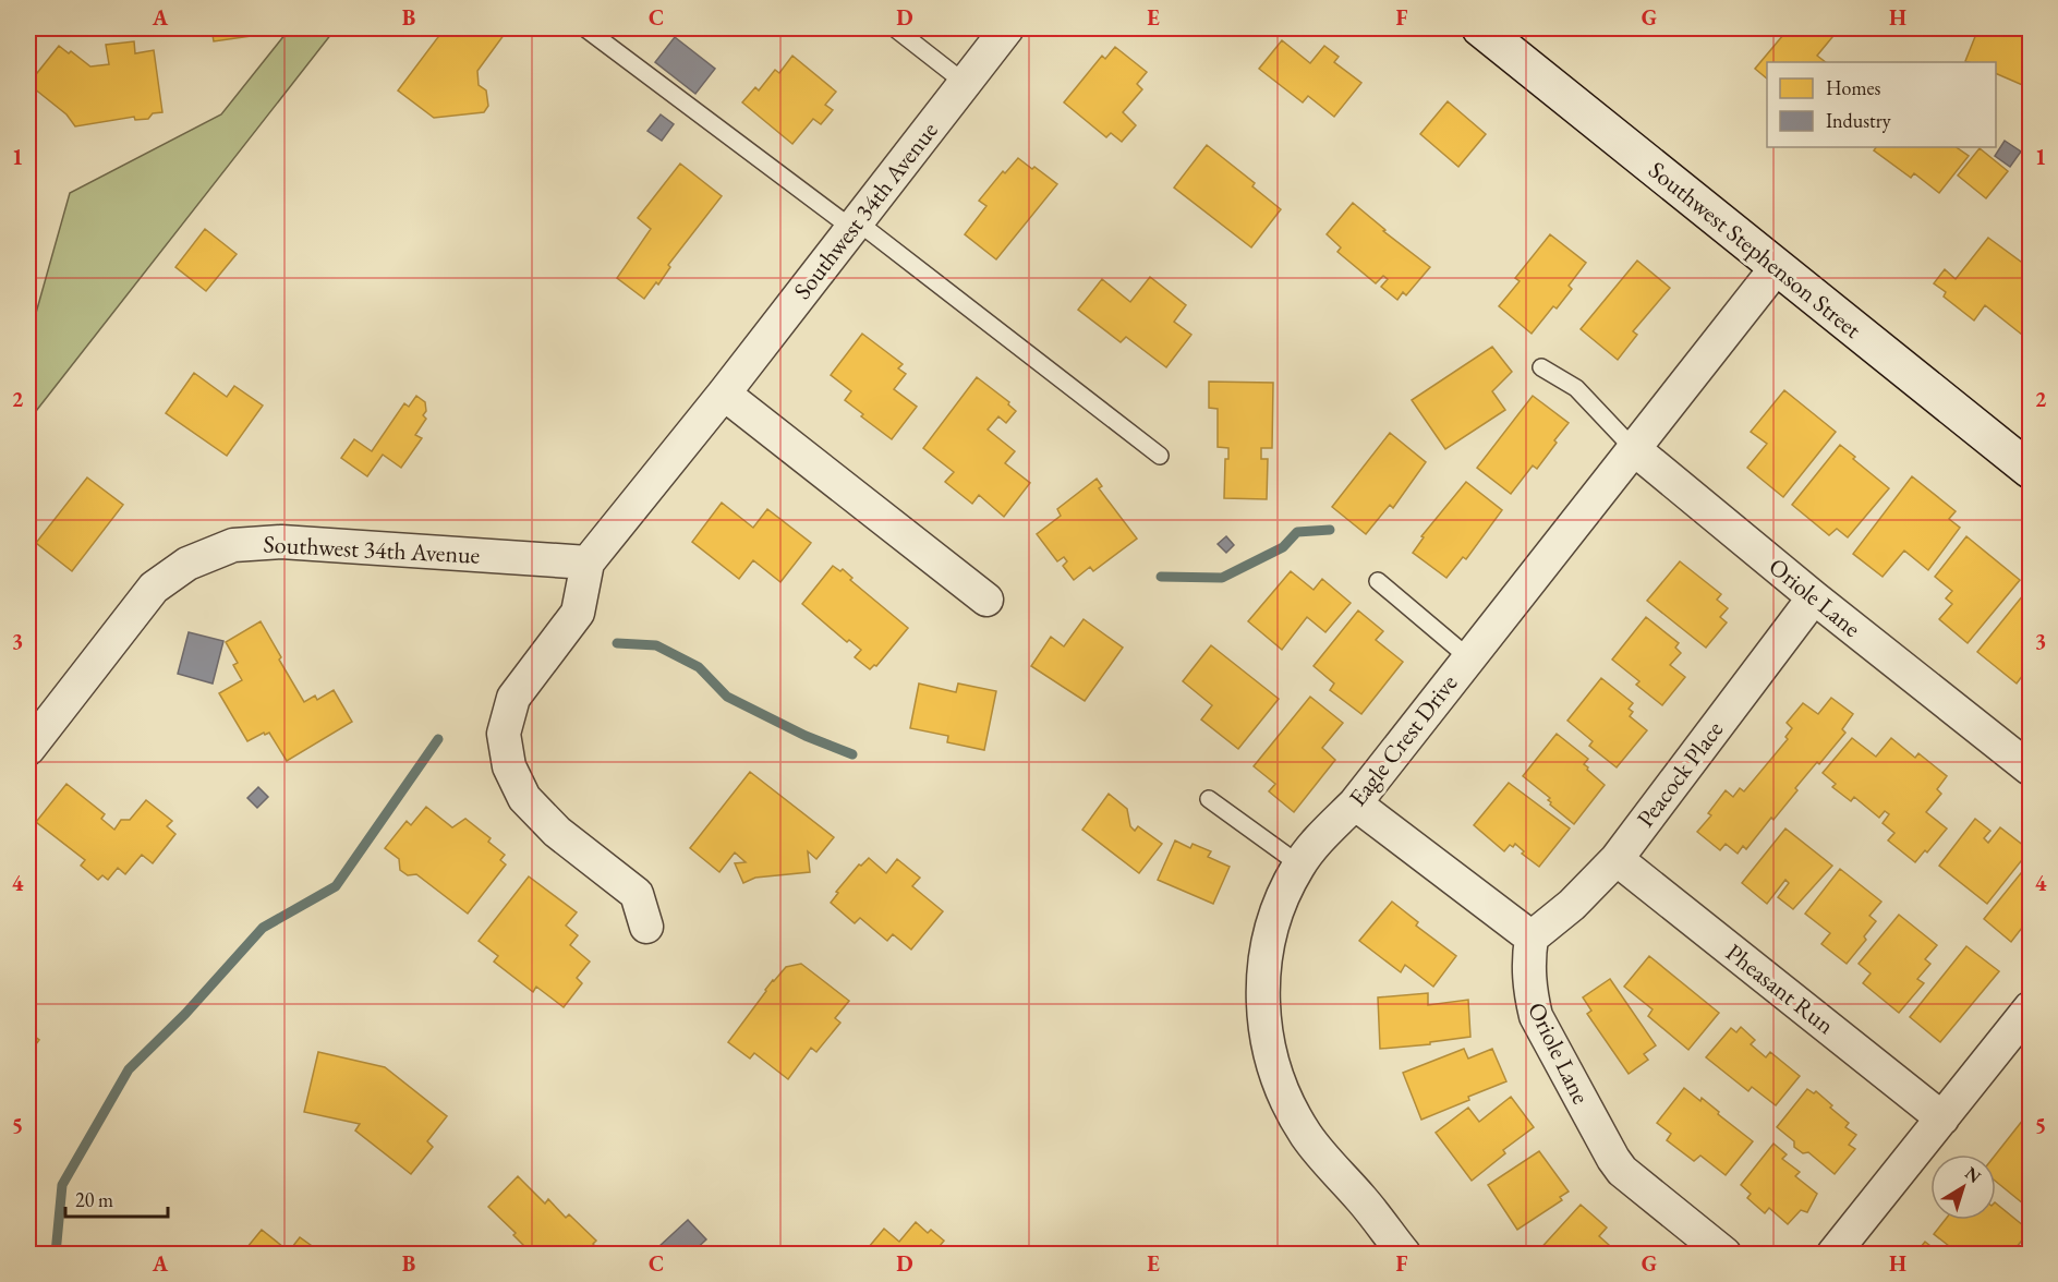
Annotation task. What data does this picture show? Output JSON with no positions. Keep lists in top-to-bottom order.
{
  "streets": {
    "street": [
      "Southwest 34th Avenue",
      "Southwest Stephenson Street",
      "Oriole Lane",
      "Eagle Crest Drive",
      "Peacock Place",
      "Pheasant Run"
    ]
  },
  "crossings": [
    ["Southwest Stephenson Street", "Eagle Crest Drive"],
    ["Oriole Lane", "Eagle Crest Drive"],
    ["Oriole Lane", "Peacock Place"],
    ["Peacock Place", "Pheasant Run"]
  ],
  "legend": ["Homes", "Industry"],
  "scale_bar": "20 m",
  "north": "top right",
  "grid": {
    "columns": [
      "A",
      "B",
      "C",
      "D",
      "E",
      "F",
      "G",
      "H"
    ],
    "rows": [
      "1",
      "2",
      "3",
      "4",
      "5"
    ]
  }
}
